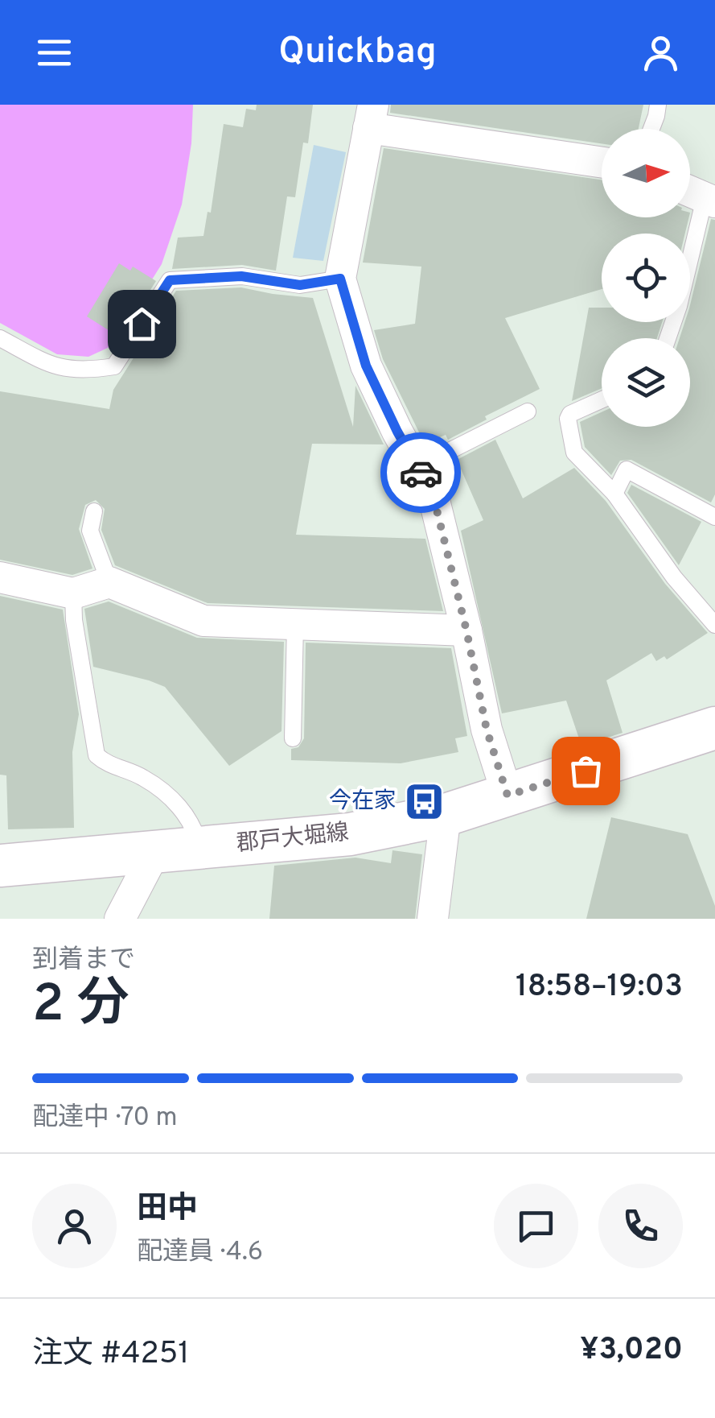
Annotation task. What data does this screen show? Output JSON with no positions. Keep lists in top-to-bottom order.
{
  "streets": {
    "main road": ["郡戸大堀線"]
  },
  "places": {
    "bus stop": ["今在家"]
  },
  "north": "right",
  "page": {
    "header": "Quickbag",
    "heading": ["2 分", "到着まで", "18:58–19:03"],
    "panel": [
      "田中",
      "配達員 · 4.6",
      "注文 #4251",
      "¥3,020"
    ],
    "bar": "配達中 · 70 m"
  }
}
